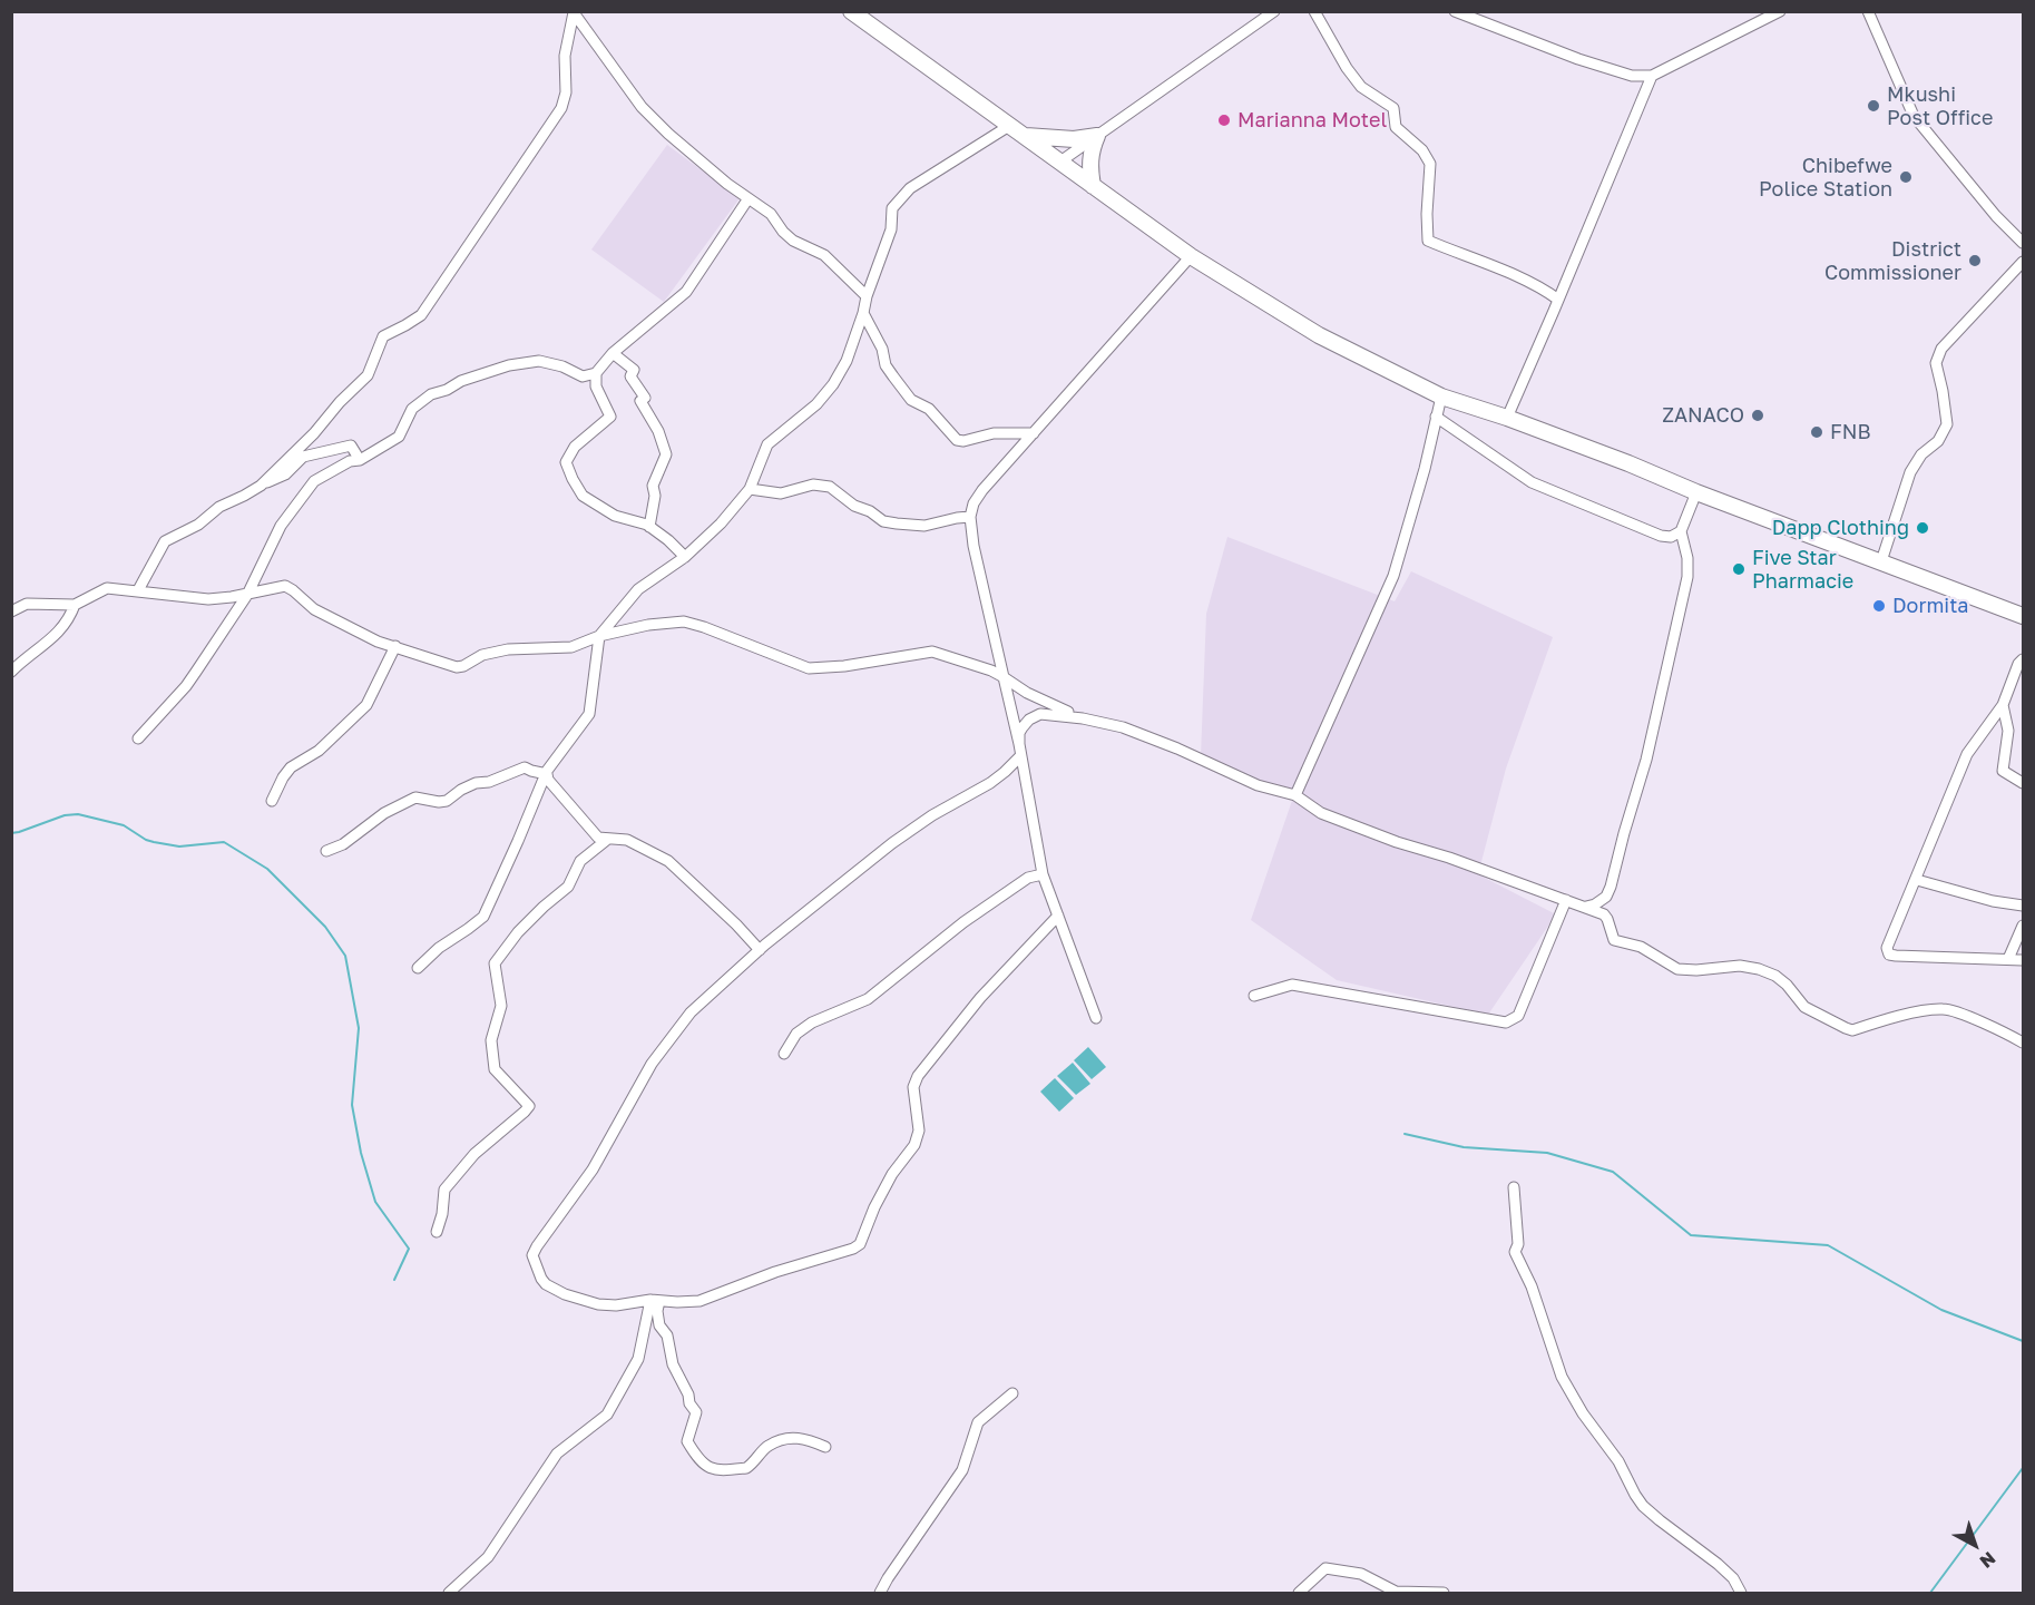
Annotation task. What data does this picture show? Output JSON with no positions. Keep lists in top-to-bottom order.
{
  "places": [
    "Mkushi Post Office",
    "Marianna Motel",
    "Chibefwe Police Station",
    "District Commissioner",
    "ZANACO",
    "FNB",
    "Dapp Clothing",
    "Five Star Pharmacie",
    "Dormita"
  ],
  "north": "bottom right"
}
